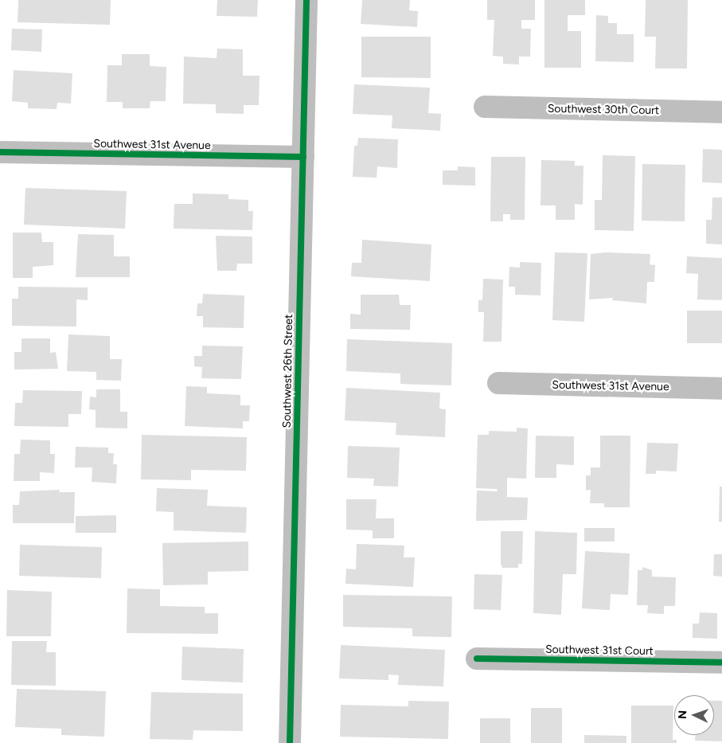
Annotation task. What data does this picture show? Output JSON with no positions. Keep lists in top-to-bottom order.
{
  "streets": {
    "street": [
      "Southwest 30th Court",
      "Southwest 31st Avenue",
      "Southwest 26th Street",
      "Southwest 31st Court"
    ]
  },
  "crossings": [
    ["Southwest 31st Avenue", "Southwest 26th Street"]
  ],
  "north": "left"
}
